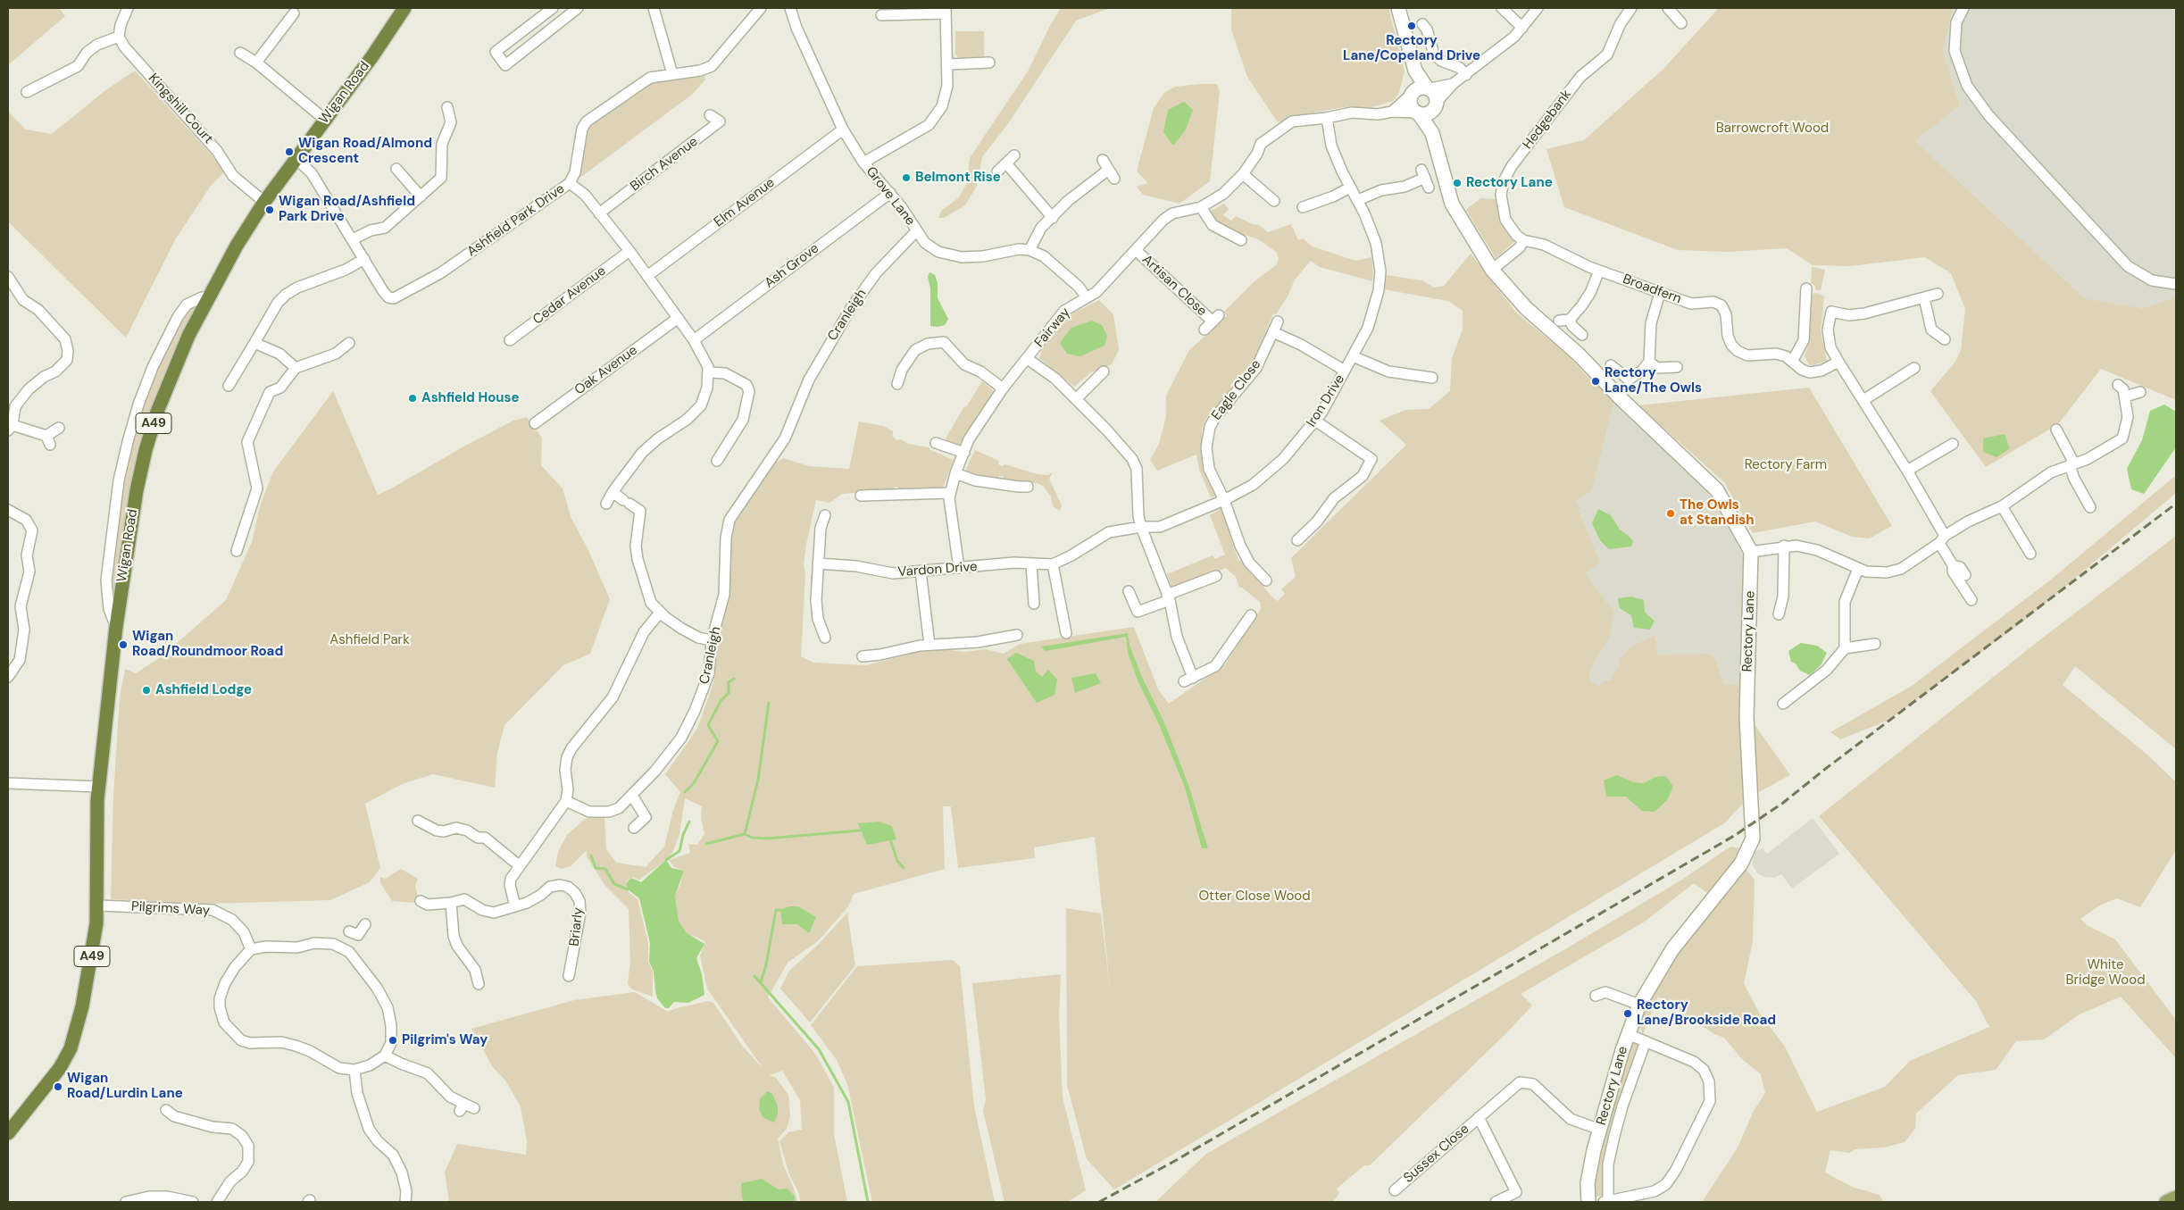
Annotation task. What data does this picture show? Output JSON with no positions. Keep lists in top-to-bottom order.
{
  "streets": {
    "highway": ["Wigan Road", "A49"],
    "main road": ["Rectory Lane"],
    "street": [
      "Kingshill Court",
      "Hedgebank",
      "Birch Avenue",
      "Grove Lane",
      "Elm Avenue",
      "Ashfield Park Drive",
      "Ash Grove",
      "Artisan Close",
      "Broadfern",
      "Cedar Avenue",
      "Cranleigh",
      "Fairway",
      "Oak Avenue",
      "Eagle Close",
      "Iron Drive",
      "Vardon Drive",
      "Pilgrims Way",
      "Briarly",
      "Sussex Close"
    ]
  },
  "crossings": [
    ["Wigan Road", "Kingshill Court"],
    ["Wigan Road", "Ashfield Park Drive"],
    ["Wigan Road", "Pilgrims Way"],
    ["Hedgebank", "Broadfern"],
    ["Grove Lane", "Elm Avenue"],
    ["Grove Lane", "Ash Grove"],
    ["Grove Lane", "Cranleigh"],
    ["Artisan Close", "Fairway"],
    ["Fairway", "Iron Drive"],
    ["Fairway", "Vardon Drive"],
    ["Fairway", "Rectory Lane"],
    ["Eagle Close", "Iron Drive"],
    ["Rectory Lane", "Sussex Close"]
  ],
  "parks": [
    "Barrowcroft Wood",
    "Rectory Farm",
    "Ashfield Park",
    "Otter Close Wood",
    "White Bridge Wood"
  ],
  "places": [
    "Rectory Lane/Copeland Drive",
    "Wigan Road/Almond Crescent",
    "Belmont Rise",
    "Rectory Lane",
    "Wigan Road/Ashfield Park Drive",
    "Rectory Lane/The Owls",
    "Ashfield House",
    "The Owls at Standish",
    "Wigan Road/Roundmoor Road",
    "Ashfield Lodge",
    "Rectory Lane/Brookside Road",
    "Pilgrim's Way",
    "Wigan Road/Lurdin Lane"
  ]
}
